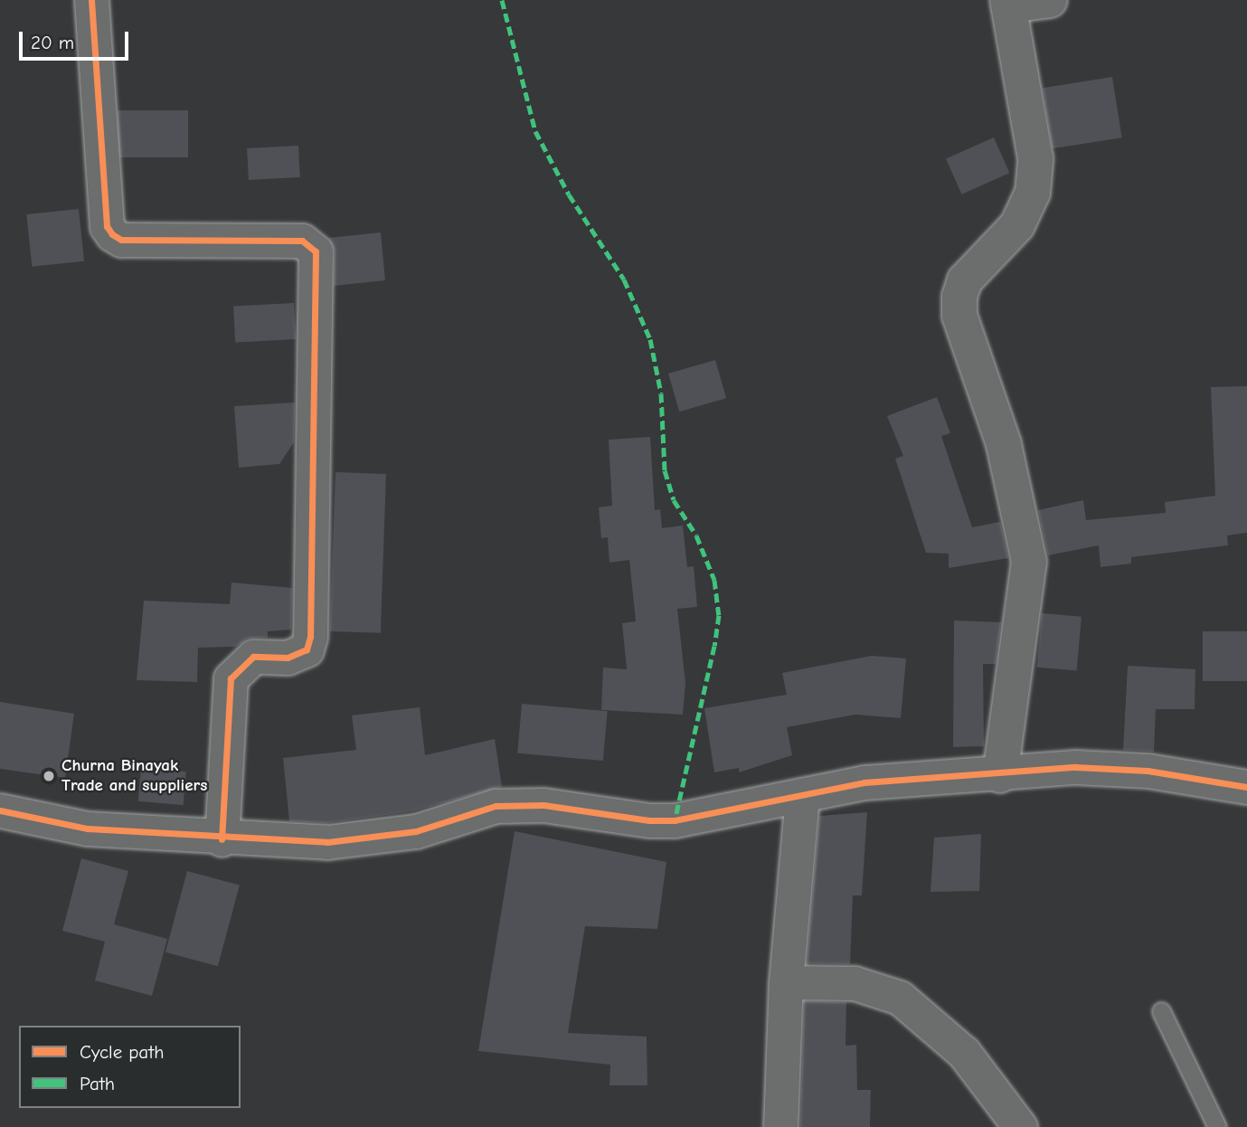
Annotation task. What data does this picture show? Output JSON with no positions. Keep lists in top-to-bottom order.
{
  "places": ["Churna Binayak Trade and suppliers"],
  "legend": ["Cycle path", "Path"],
  "scale_bar": "20 m"
}
